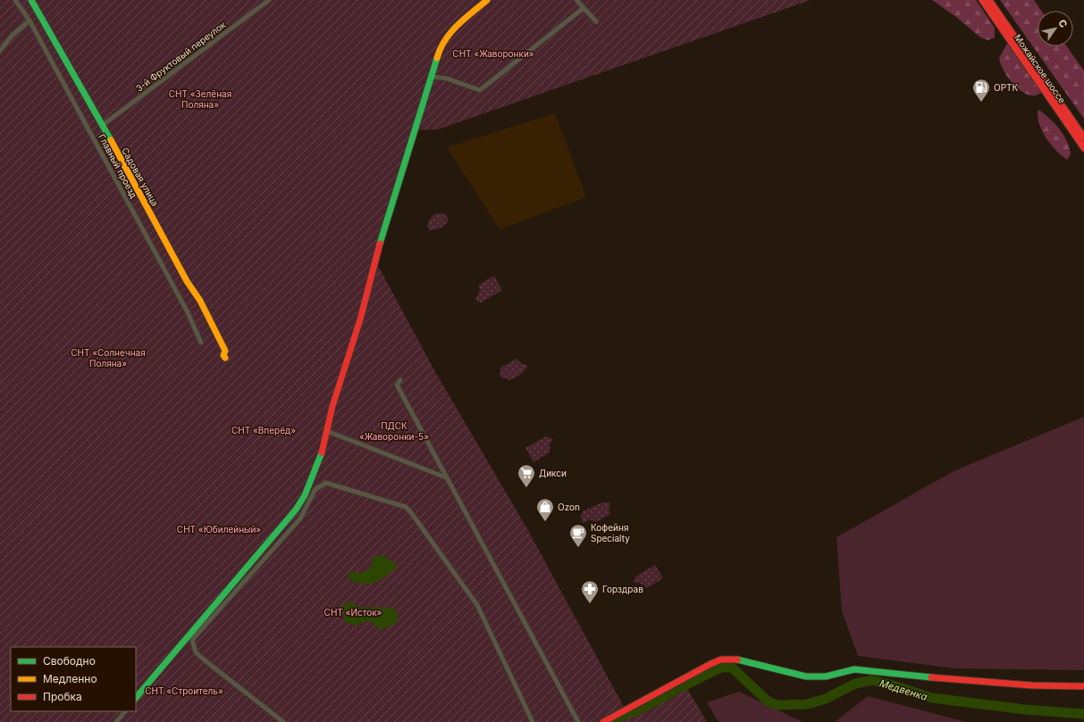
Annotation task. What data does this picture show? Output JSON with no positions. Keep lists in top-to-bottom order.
{
  "streets": {
    "street": [
      "3-й Фруктовый переулок",
      "Можайское шоссе",
      "Главный проезд",
      "Садовая улица"
    ]
  },
  "crossings": [
    ["3-й Фруктовый переулок", "Садовая улица"]
  ],
  "water": ["Медвенка"],
  "parks": [
    "СНТ «Жаворонки»",
    "СНТ «Зелёная Поляна»",
    "СНТ «Солнечная Поляна»",
    "ПДСК «Жаворонки-5»",
    "СНТ «Вперёд»",
    "СНТ «Юбилейный»",
    "СНТ «Исток»",
    "СНТ «Строитель»"
  ],
  "places": {
    "fuel station": ["ОРТК"],
    "supermarket": ["Дикси"],
    "shop": ["Ozon"],
    "cafe": ["Кофейня Specialty"],
    "pharmacy": ["Горздрав"]
  },
  "legend": ["Свободно", "Медленно", "Пробка"],
  "north": "top right"
}
